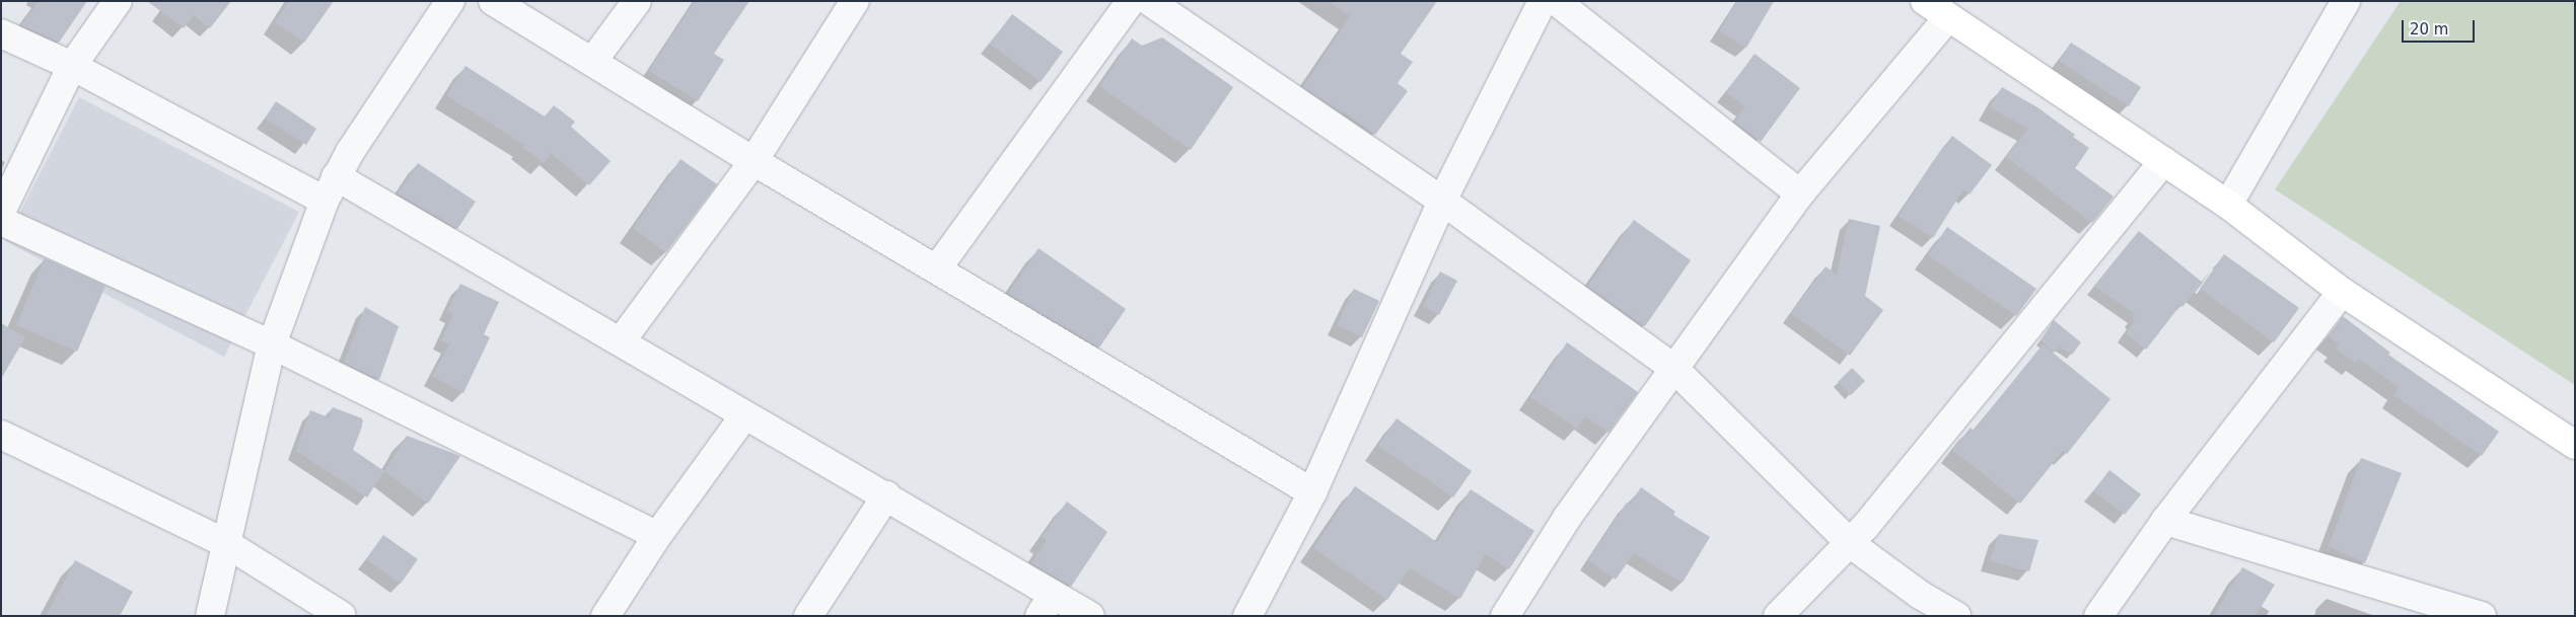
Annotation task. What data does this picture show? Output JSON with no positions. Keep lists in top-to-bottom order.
{
  "scale_bar": "20 m"
}
